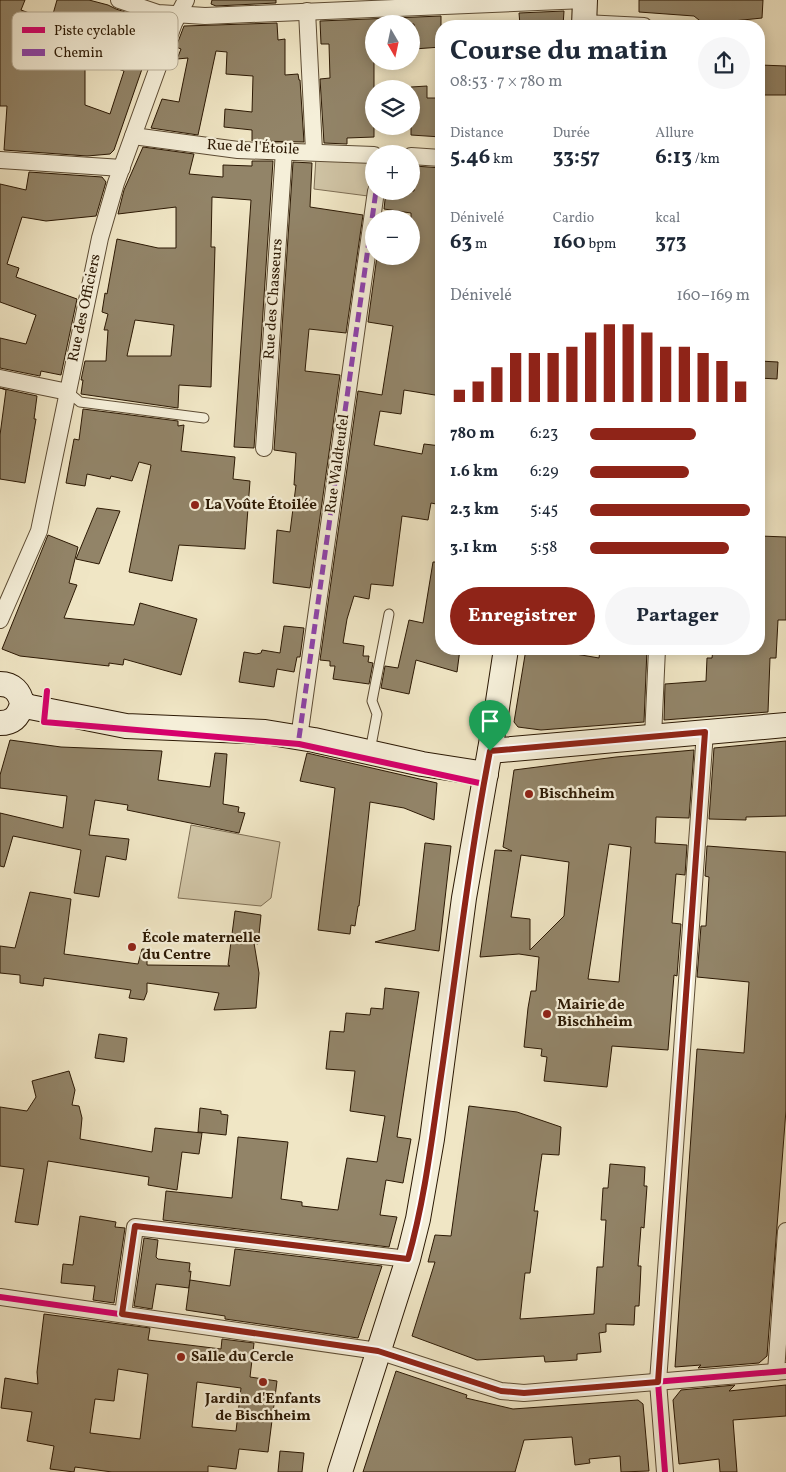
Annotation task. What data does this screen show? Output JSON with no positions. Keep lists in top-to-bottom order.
{
  "streets": {
    "street": [
      "Rue de l'Étoile",
      "Rue des Chasseurs",
      "Rue des Officiers",
      "Rue Waldteufel"
    ]
  },
  "crossings": [
    ["Rue de l'Étoile", "Rue des Chasseurs"],
    ["Rue de l'Étoile", "Rue des Officiers"]
  ],
  "places": [
    "La Voûte Étoilée",
    "Bischheim",
    "École maternelle du Centre",
    "Mairie de Bischheim",
    "Salle du Cercle",
    "Jardin d'Enfants de Bischheim"
  ],
  "legend": ["Piste cyclable", "Chemin"],
  "north": "bottom",
  "page": {
    "map_buttons": ["+", "−"],
    "heading": ["Course du matin", "08:53 · 7 × 780 m"],
    "stats": [
      ["Distance", "5.46 km"],
      ["Durée", "33:57"],
      ["Allure", "6:13 /km"],
      ["Dénivelé", "63 m"],
      ["Cardio", "160 bpm"],
      ["kcal", "373"]
    ],
    "chart": ["Dénivelé", "160–169 m"],
    "list": [
      {
        "name": "780 m",
        "note": "6:23"
      },
      {
        "name": "1.6 km",
        "note": "6:29"
      },
      {
        "name": "2.3 km",
        "note": "5:45"
      },
      {
        "name": "3.1 km",
        "note": "5:58"
      }
    ],
    "buttons": ["Enregistrer", "Partager"]
  }
}
